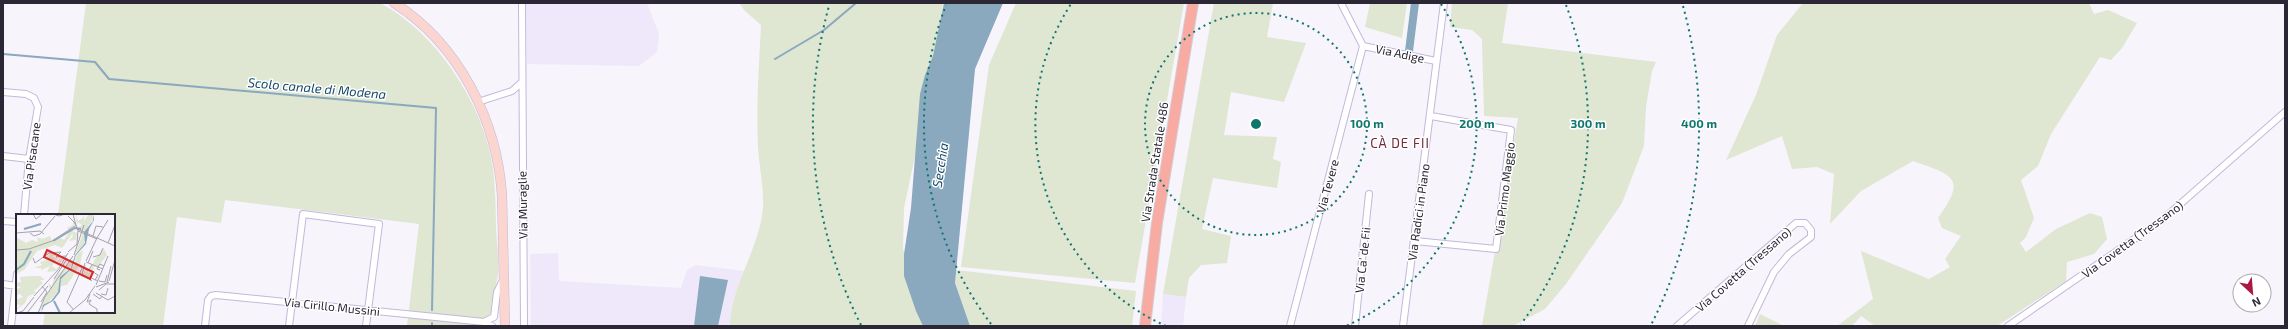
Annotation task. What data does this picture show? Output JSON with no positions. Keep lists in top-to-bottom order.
{
  "streets": {
    "main road": ["Via Strada Statale 486"],
    "street": [
      "Via Adige",
      "Via Pisacane",
      "Via Tevere",
      "Via Primo Maggio",
      "Via Muraglie",
      "Via Radici in Piano",
      "Via Covetta (Tressano)",
      "Via Ca' de Fii",
      "Via Cirillo Mussini"
    ]
  },
  "crossings": [
    ["Via Adige", "Via Tevere"],
    ["Via Adige", "Via Radici in Piano"],
    ["Via Primo Maggio", "Via Radici in Piano"]
  ],
  "districts": ["CÀ DE FII"],
  "water": ["Scolo canale di Modena", "Secchia"],
  "north": "bottom right",
  "rings": [
    "100 m",
    "200 m",
    "300 m",
    "400 m"
  ]
}
